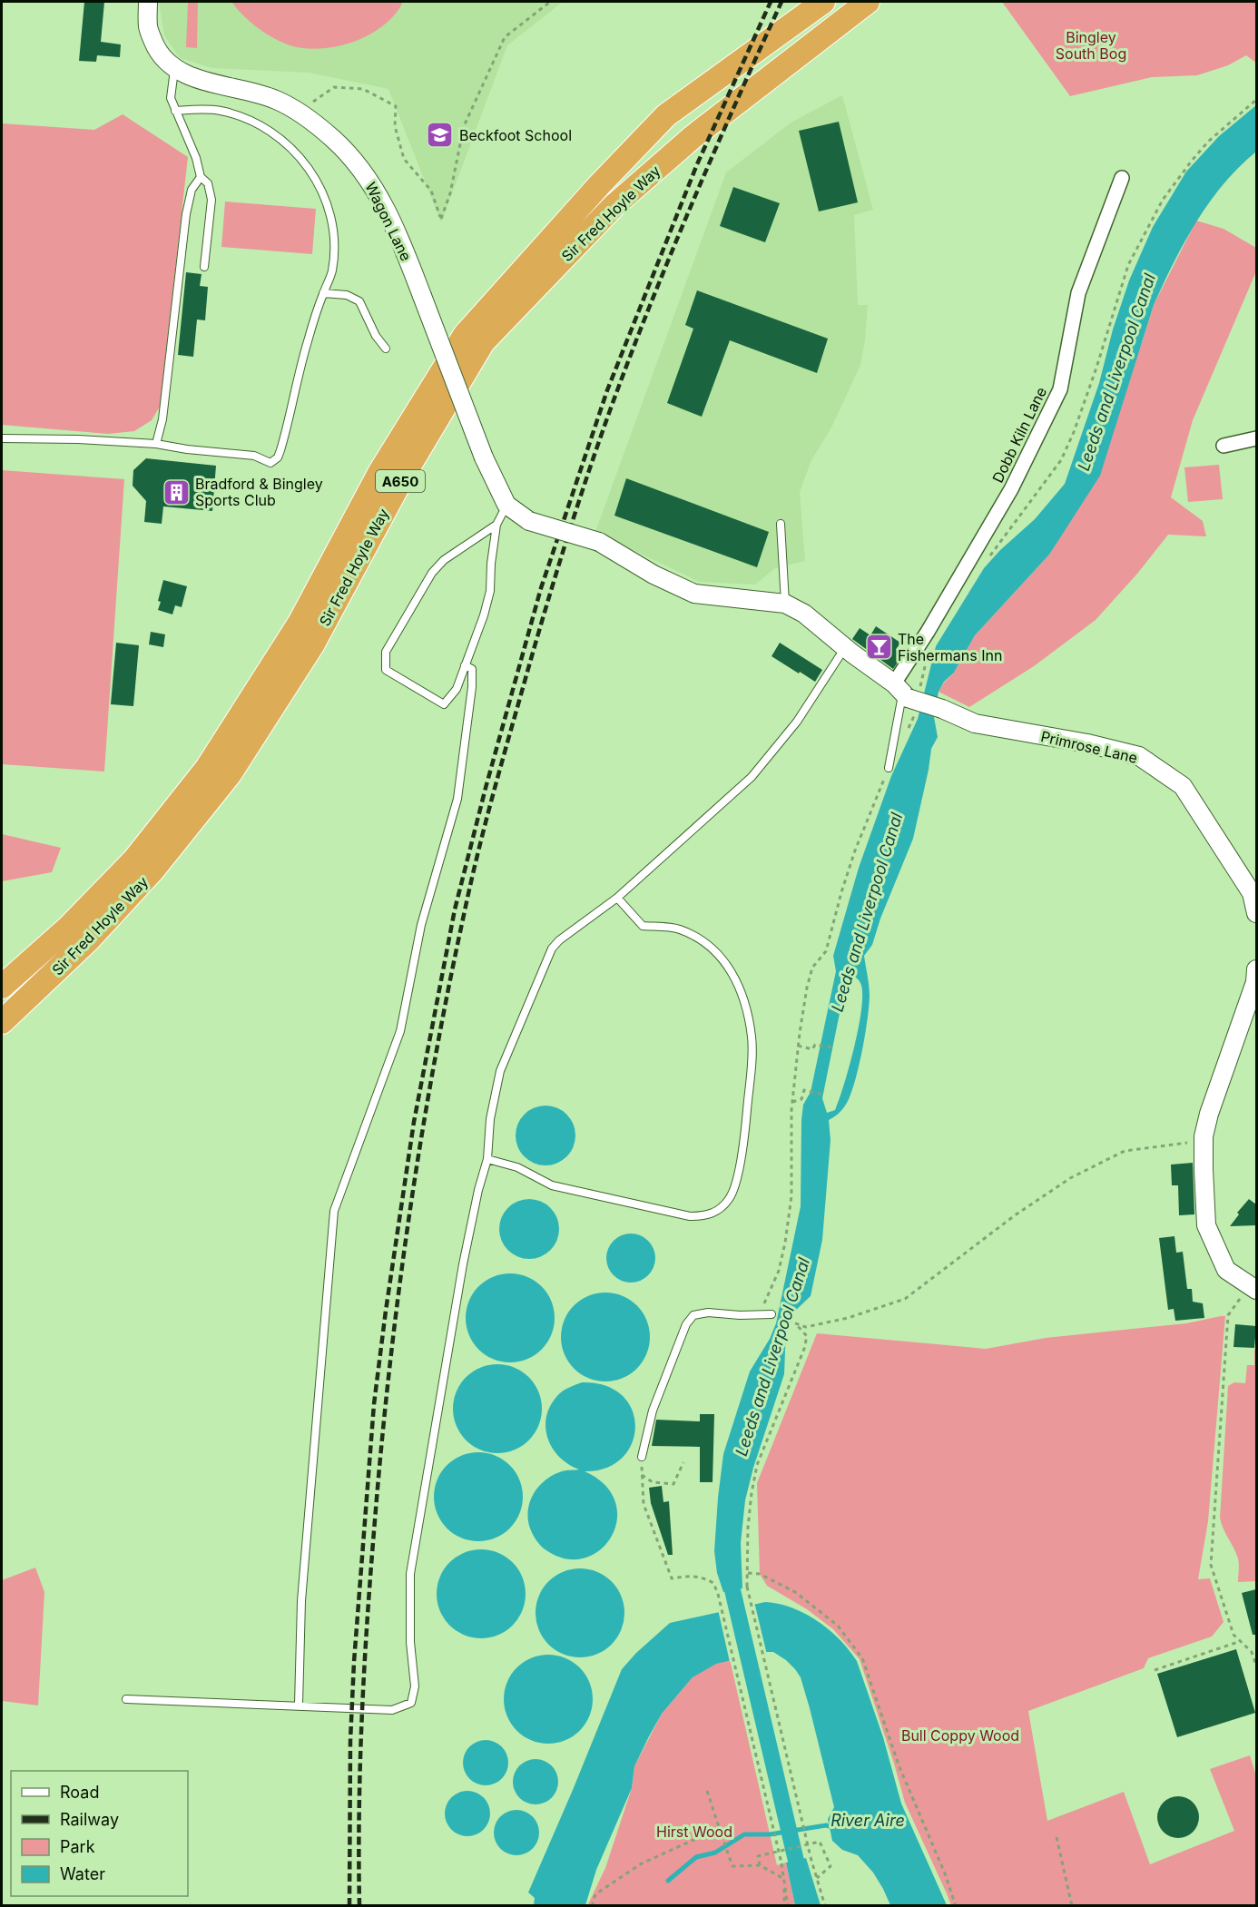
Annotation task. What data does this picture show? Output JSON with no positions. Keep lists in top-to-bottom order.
{
  "streets": {
    "highway": ["Sir Fred Hoyle Way", "A650"],
    "street": ["Wagon Lane", "Dobb Kiln Lane", "Primrose Lane"]
  },
  "crossings": [
    ["Dobb Kiln Lane", "Primrose Lane"]
  ],
  "water": ["Leeds and Liverpool Canal", "River Aire"],
  "parks": ["Bingley South Bog", "Bull Coppy Wood", "Hirst Wood"],
  "places": {
    "school or university": ["Beckfoot School"],
    "building": ["Bradford & Bingley Sports Club"],
    "bar": ["The Fishermans Inn"]
  },
  "legend": [
    "Road",
    "Railway",
    "Park",
    "Water"
  ]
}
